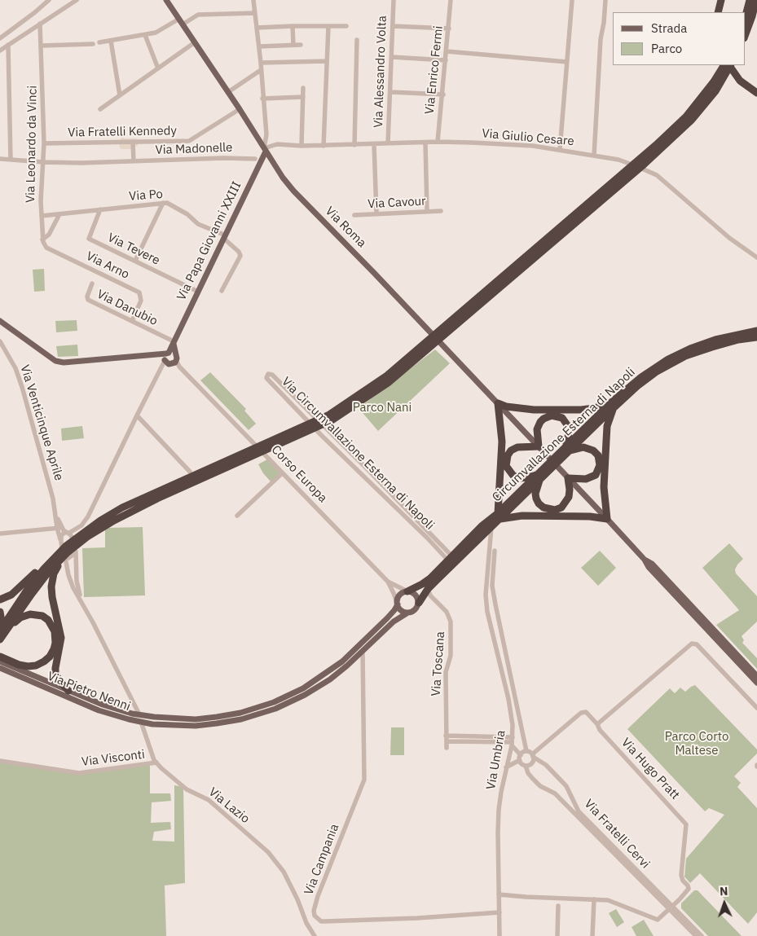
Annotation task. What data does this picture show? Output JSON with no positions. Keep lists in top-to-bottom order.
{
  "streets": {
    "highway": ["Circumvallazione Esterna di Napoli"],
    "main road": [
      "Via Roma",
      "Via Papa Giovanni XXIII",
      "Corso Europa",
      "Via Pietro Nenni"
    ],
    "street": [
      "Via Enrico Fermi",
      "Via Alessandro Volta",
      "Via Fratelli Kennedy",
      "Via Giulio Cesare",
      "Via Leonardo da Vinci",
      "Via Madonelle",
      "Via Po",
      "Via Cavour",
      "Via Tevere",
      "Via Arno",
      "Via Danubio",
      "Via Venticinque Aprile",
      "Via Circumvallazione Esterna di Napoli",
      "Via Toscana",
      "Via Visconti",
      "Via Umbria",
      "Via Hugo Pratt",
      "Via Lazio",
      "Via Fratelli Cervi",
      "Via Campania"
    ]
  },
  "crossings": [
    ["Via Enrico Fermi", "Via Giulio Cesare"],
    ["Via Alessandro Volta", "Via Giulio Cesare"],
    ["Via Fratelli Kennedy", "Via Leonardo da Vinci"],
    ["Via Fratelli Kennedy", "Via Roma"],
    ["Via Giulio Cesare", "Via Roma"],
    ["Via Giulio Cesare", "Via Papa Giovanni XXIII"],
    ["Via Leonardo da Vinci", "Via Madonelle"],
    ["Via Leonardo da Vinci", "Via Po"],
    ["Via Leonardo da Vinci", "Via Arno"],
    ["Via Po", "Via Papa Giovanni XXIII"],
    ["Via Po", "Via Tevere"],
    ["Via Roma", "Via Papa Giovanni XXIII"],
    ["Via Papa Giovanni XXIII", "Via Tevere"],
    ["Via Papa Giovanni XXIII", "Via Danubio"],
    ["Via Papa Giovanni XXIII", "Via Venticinque Aprile"],
    ["Via Papa Giovanni XXIII", "Corso Europa"],
    ["Via Papa Giovanni XXIII", "Via Pietro Nenni"],
    ["Via Arno", "Via Danubio"],
    ["Circumvallazione Esterna di Napoli", "Via Circumvallazione Esterna di Napoli"],
    ["Circumvallazione Esterna di Napoli", "Corso Europa"],
    ["Circumvallazione Esterna di Napoli", "Via Toscana"],
    ["Circumvallazione Esterna di Napoli", "Via Pietro Nenni"],
    ["Circumvallazione Esterna di Napoli", "Via Umbria"],
    ["Corso Europa", "Via Pietro Nenni"],
    ["Via Pietro Nenni", "Via Lazio"],
    ["Via Pietro Nenni", "Via Campania"],
    ["Via Visconti", "Via Lazio"],
    ["Via Umbria", "Via Campania"],
    ["Via Hugo Pratt", "Via Fratelli Cervi"]
  ],
  "parks": ["Parco Nani", "Parco Corto Maltese"],
  "legend": ["Strada", "Parco"],
  "north": "top"
}
